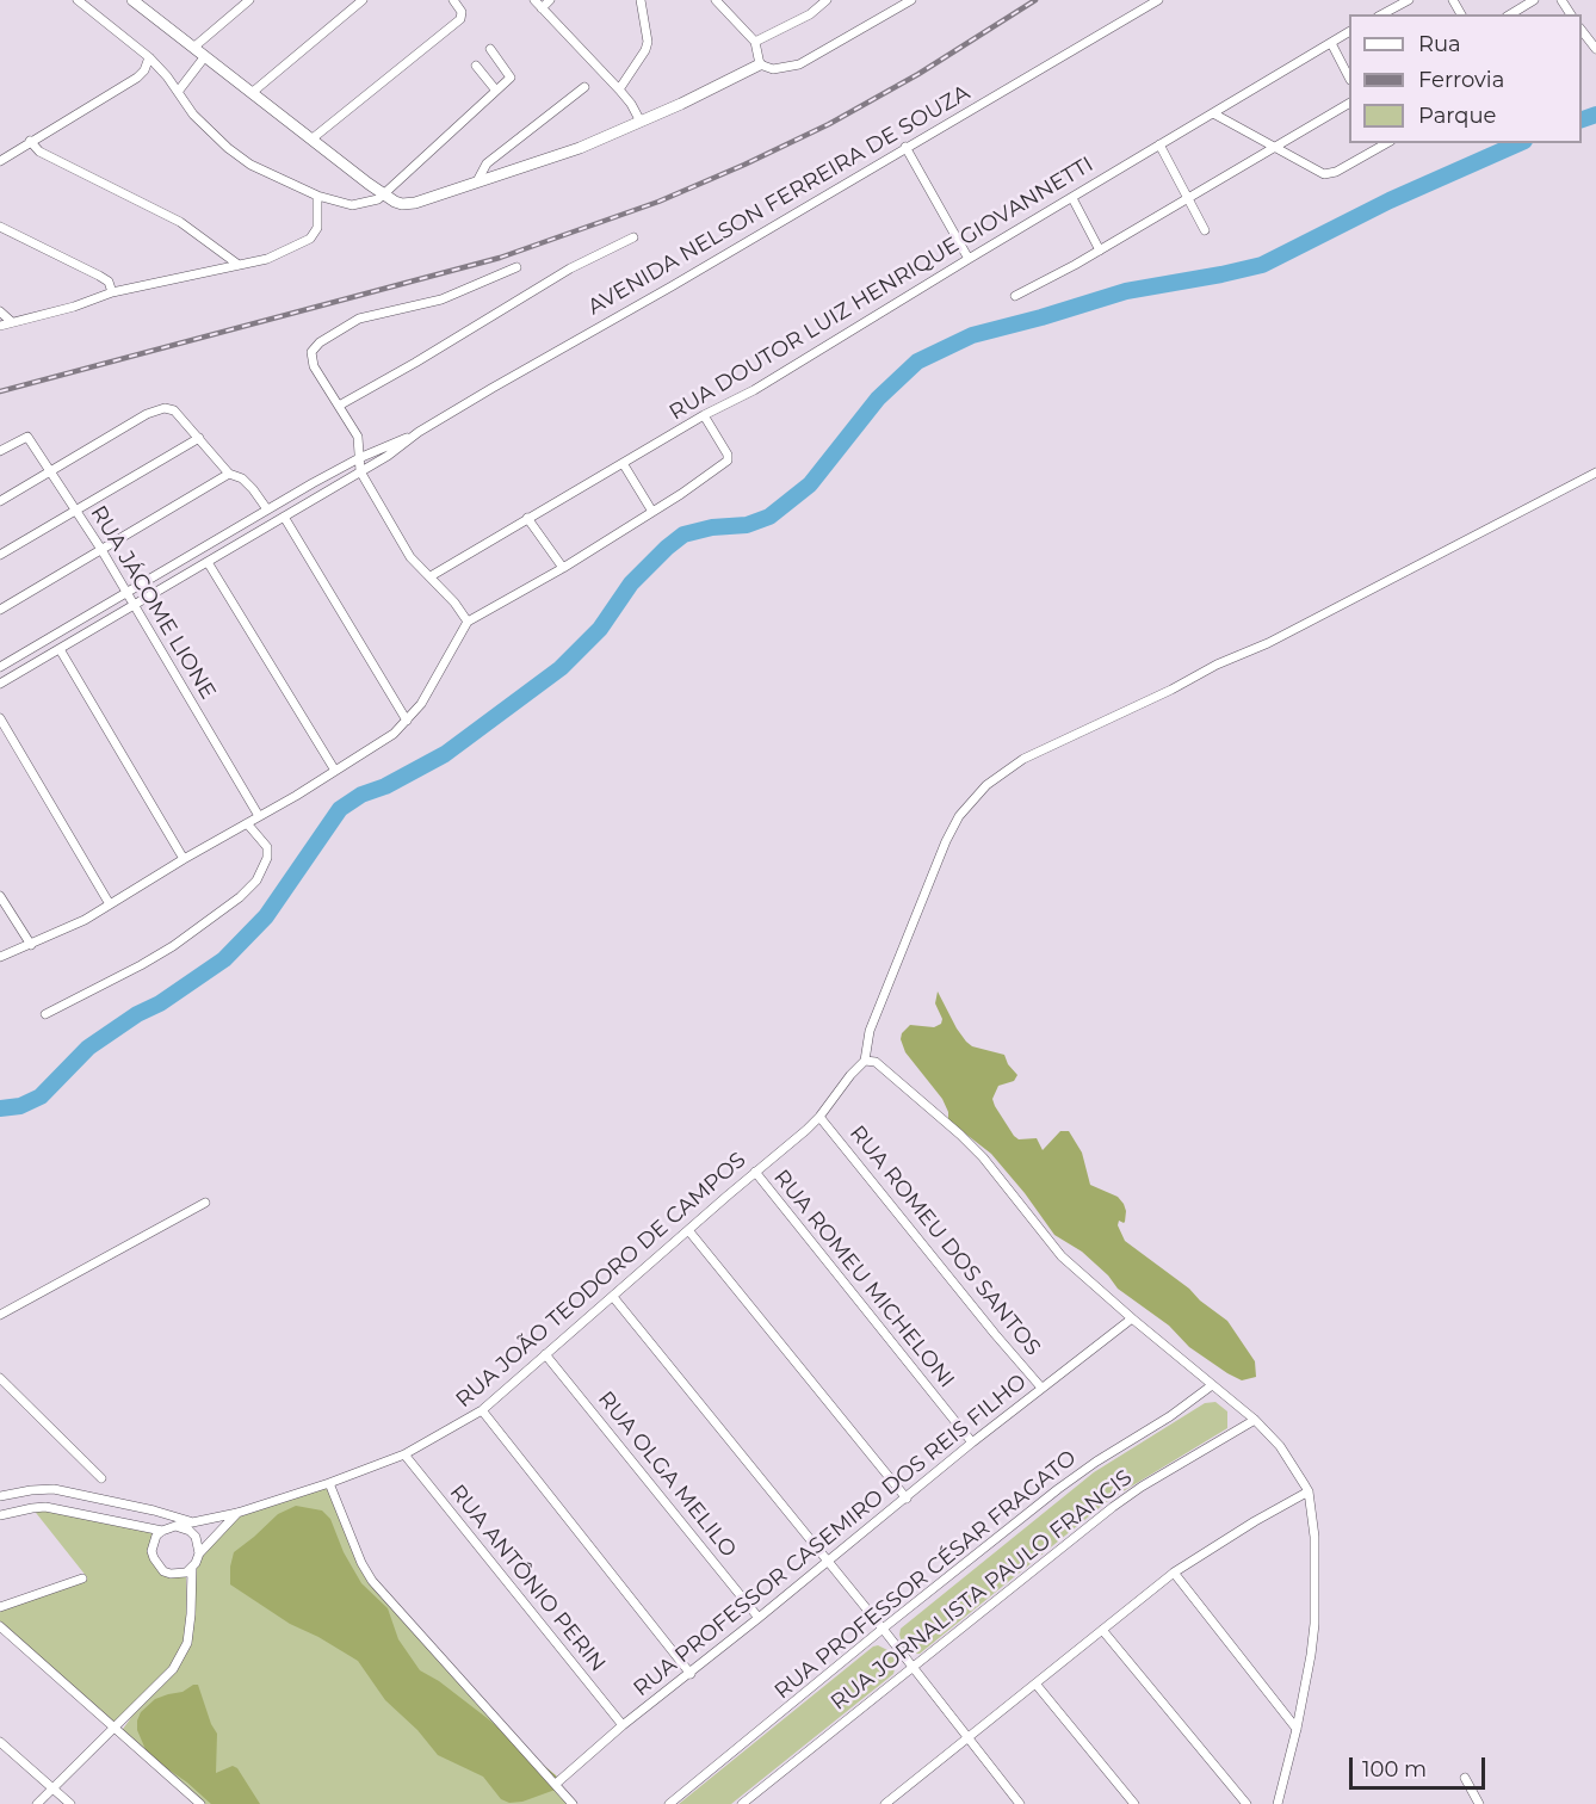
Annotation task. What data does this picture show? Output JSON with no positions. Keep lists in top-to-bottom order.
{
  "streets": {
    "street": [
      "AVENIDA NELSON FERREIRA DE SOUZA",
      "RUA DOUTOR LUIZ HENRIQUE GIOVANNETTI",
      "RUA JÁCOME LIONE",
      "RUA ROMEU DOS SANTOS",
      "RUA ROMEU MICHELONI",
      "RUA JOÃO TEODORO DE CAMPOS",
      "RUA OLGA MELILO",
      "RUA PROFESSOR CASEMIRO DOS REIS FILHO",
      "RUA PROFESSOR CÉSAR FRAGATO",
      "RUA ANTÔNIO PERIN",
      "RUA JORNALISTA PAULO FRANCIS"
    ]
  },
  "crossings": [
    ["AVENIDA NELSON FERREIRA DE SOUZA", "RUA JÁCOME LIONE"],
    ["RUA ROMEU DOS SANTOS", "RUA JOÃO TEODORO DE CAMPOS"],
    ["RUA ROMEU DOS SANTOS", "RUA PROFESSOR CASEMIRO DOS REIS FILHO"],
    ["RUA ROMEU MICHELONI", "RUA JOÃO TEODORO DE CAMPOS"],
    ["RUA ROMEU MICHELONI", "RUA PROFESSOR CASEMIRO DOS REIS FILHO"],
    ["RUA JOÃO TEODORO DE CAMPOS", "RUA OLGA MELILO"],
    ["RUA JOÃO TEODORO DE CAMPOS", "RUA ANTÔNIO PERIN"],
    ["RUA OLGA MELILO", "RUA PROFESSOR CASEMIRO DOS REIS FILHO"],
    ["RUA PROFESSOR CASEMIRO DOS REIS FILHO", "RUA ANTÔNIO PERIN"]
  ],
  "legend": ["Rua", "Ferrovia", "Parque"],
  "scale_bar": "100 m"
}
